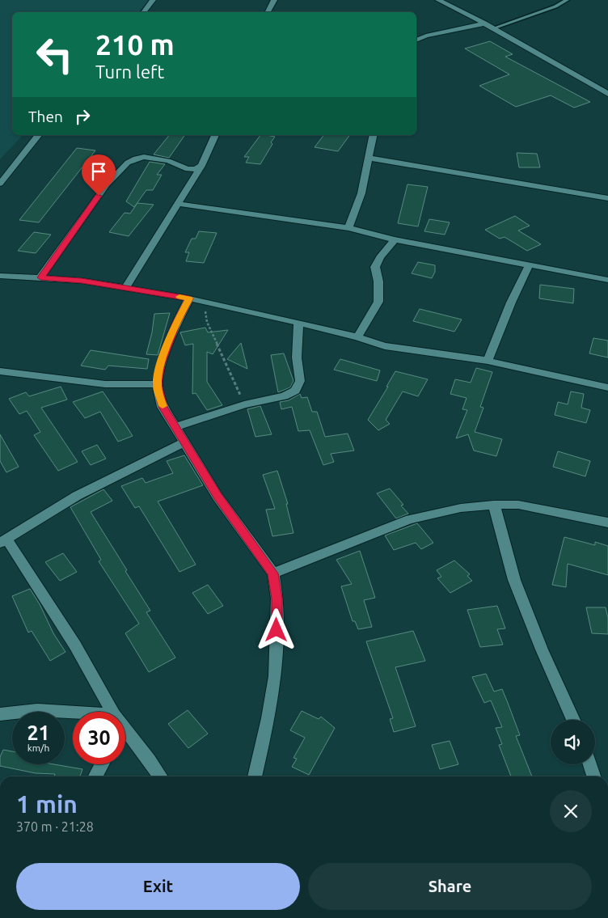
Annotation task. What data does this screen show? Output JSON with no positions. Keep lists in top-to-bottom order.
{
  "page": {
    "turn": ["210 m", "Turn left"],
    "then": "Then",
    "speed": "21 km/h",
    "limit": "30",
    "heading": ["1 min", "370 m · 21:28"],
    "buttons": ["Exit", "Share"]
  }
}
